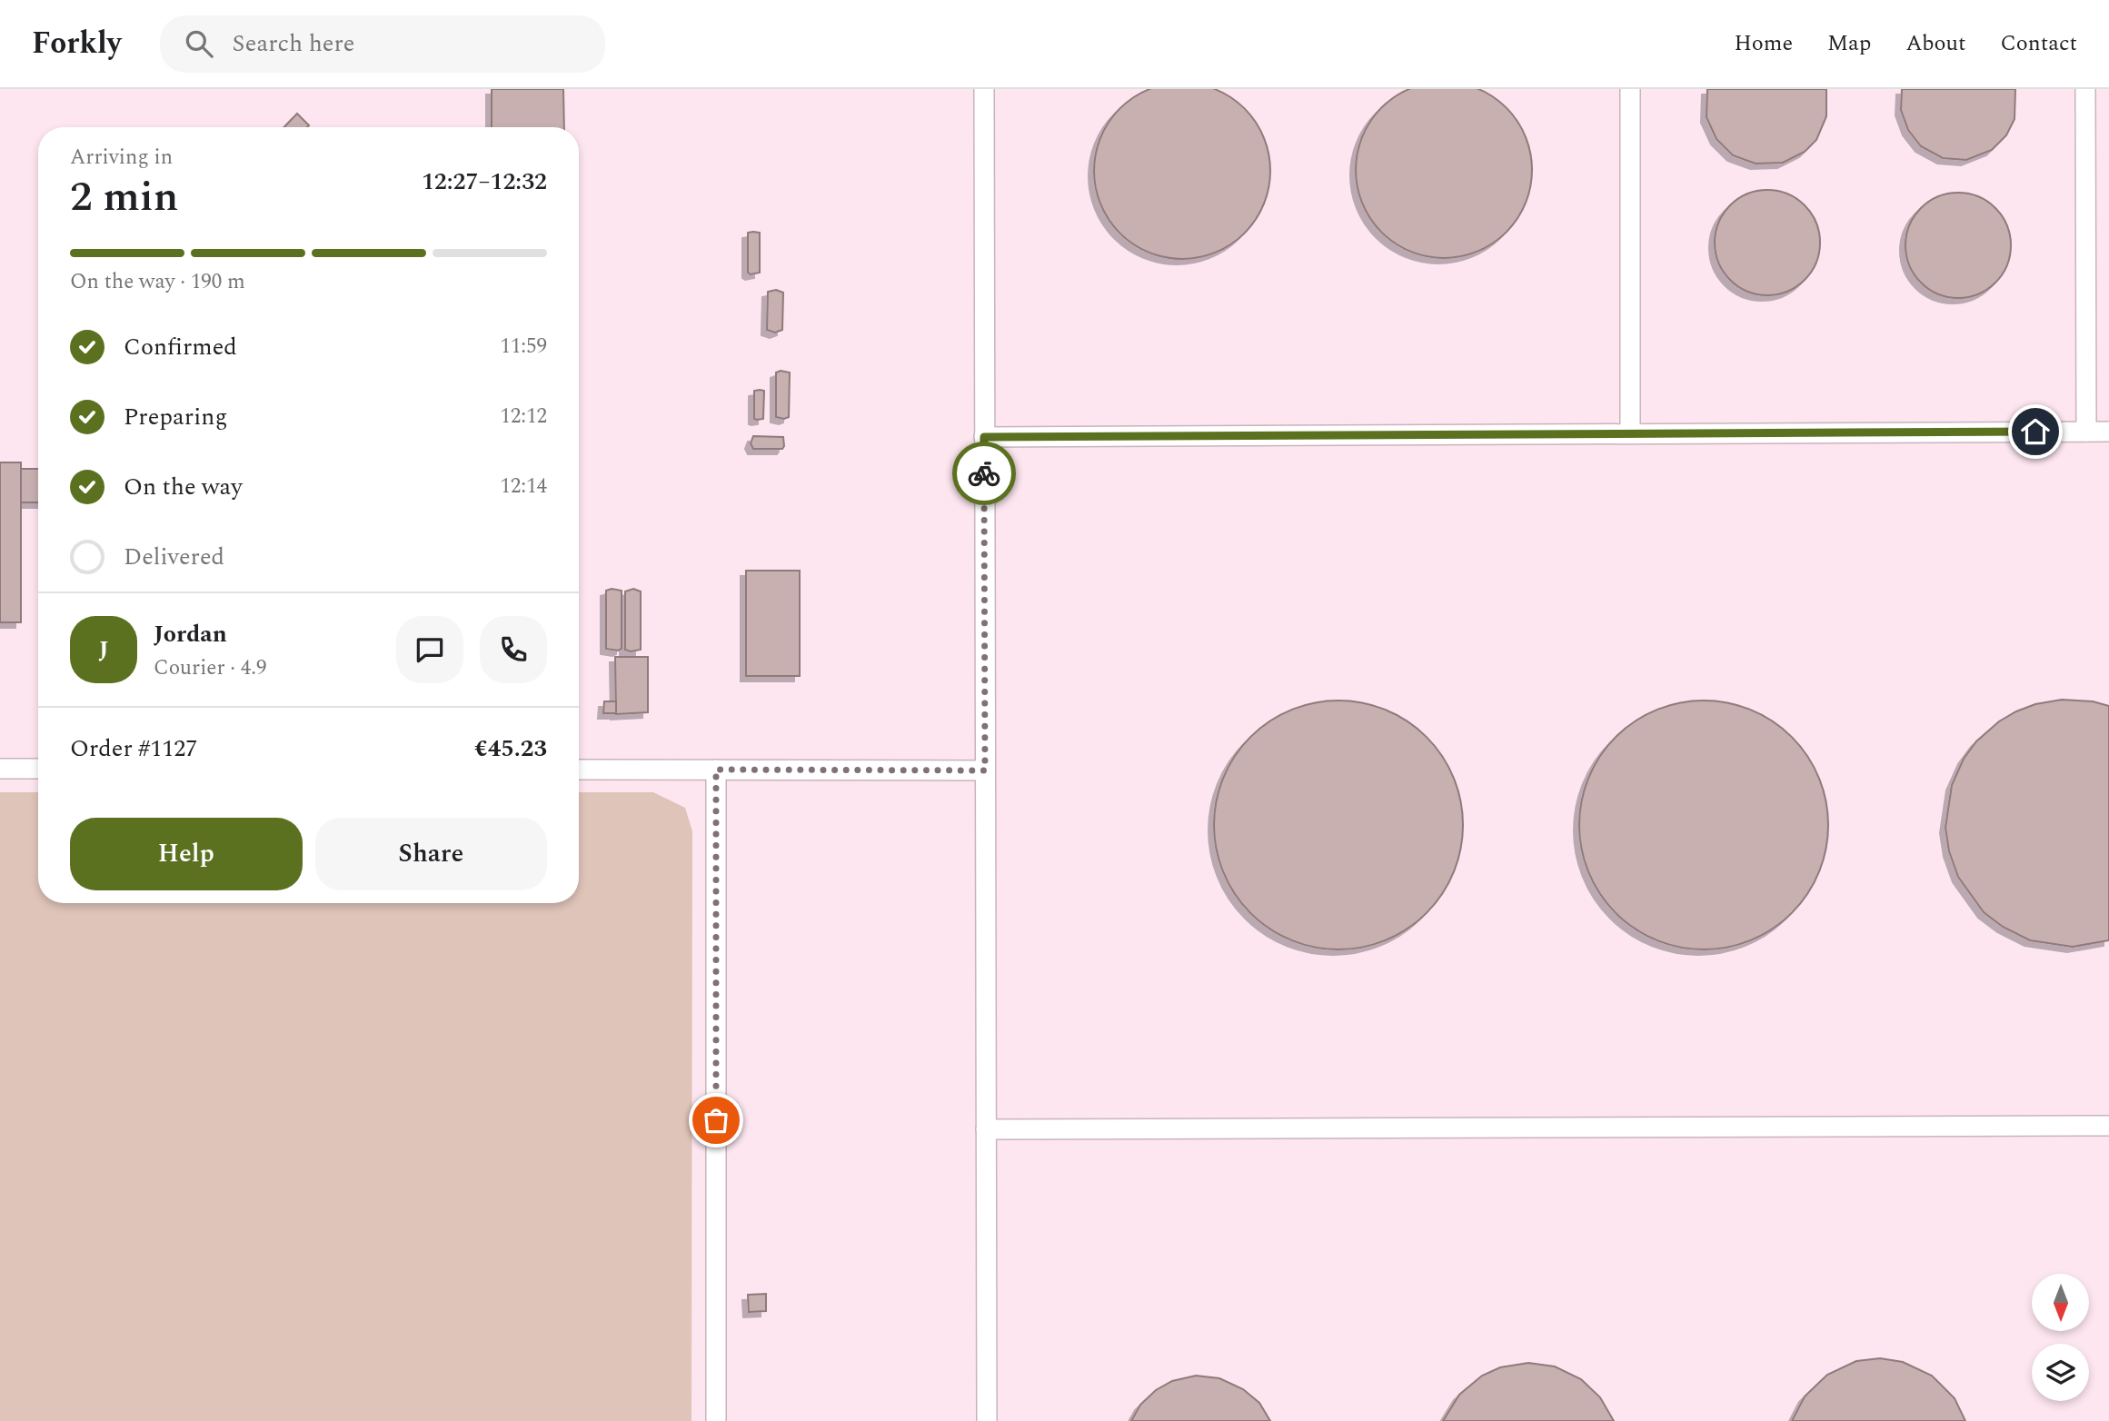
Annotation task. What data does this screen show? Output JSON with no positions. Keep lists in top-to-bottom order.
{
  "north": "bottom",
  "page": {
    "header": "Forkly",
    "search": "Search here",
    "nav": [
      "Home",
      "Map",
      "About",
      "Contact"
    ],
    "heading": ["2 min", "Arriving in", "12:27–12:32"],
    "panel": [
      "Jordan",
      "Courier · 4.9",
      "Order #1127",
      "€45.23"
    ],
    "bar": "On the way · 190 m",
    "list": [
      ["Confirmed", "11:59"],
      ["Preparing", "12:12"],
      ["On the way", "12:14"],
      "Delivered"
    ],
    "round": "J",
    "buttons": ["Help", "Share"]
  }
}
